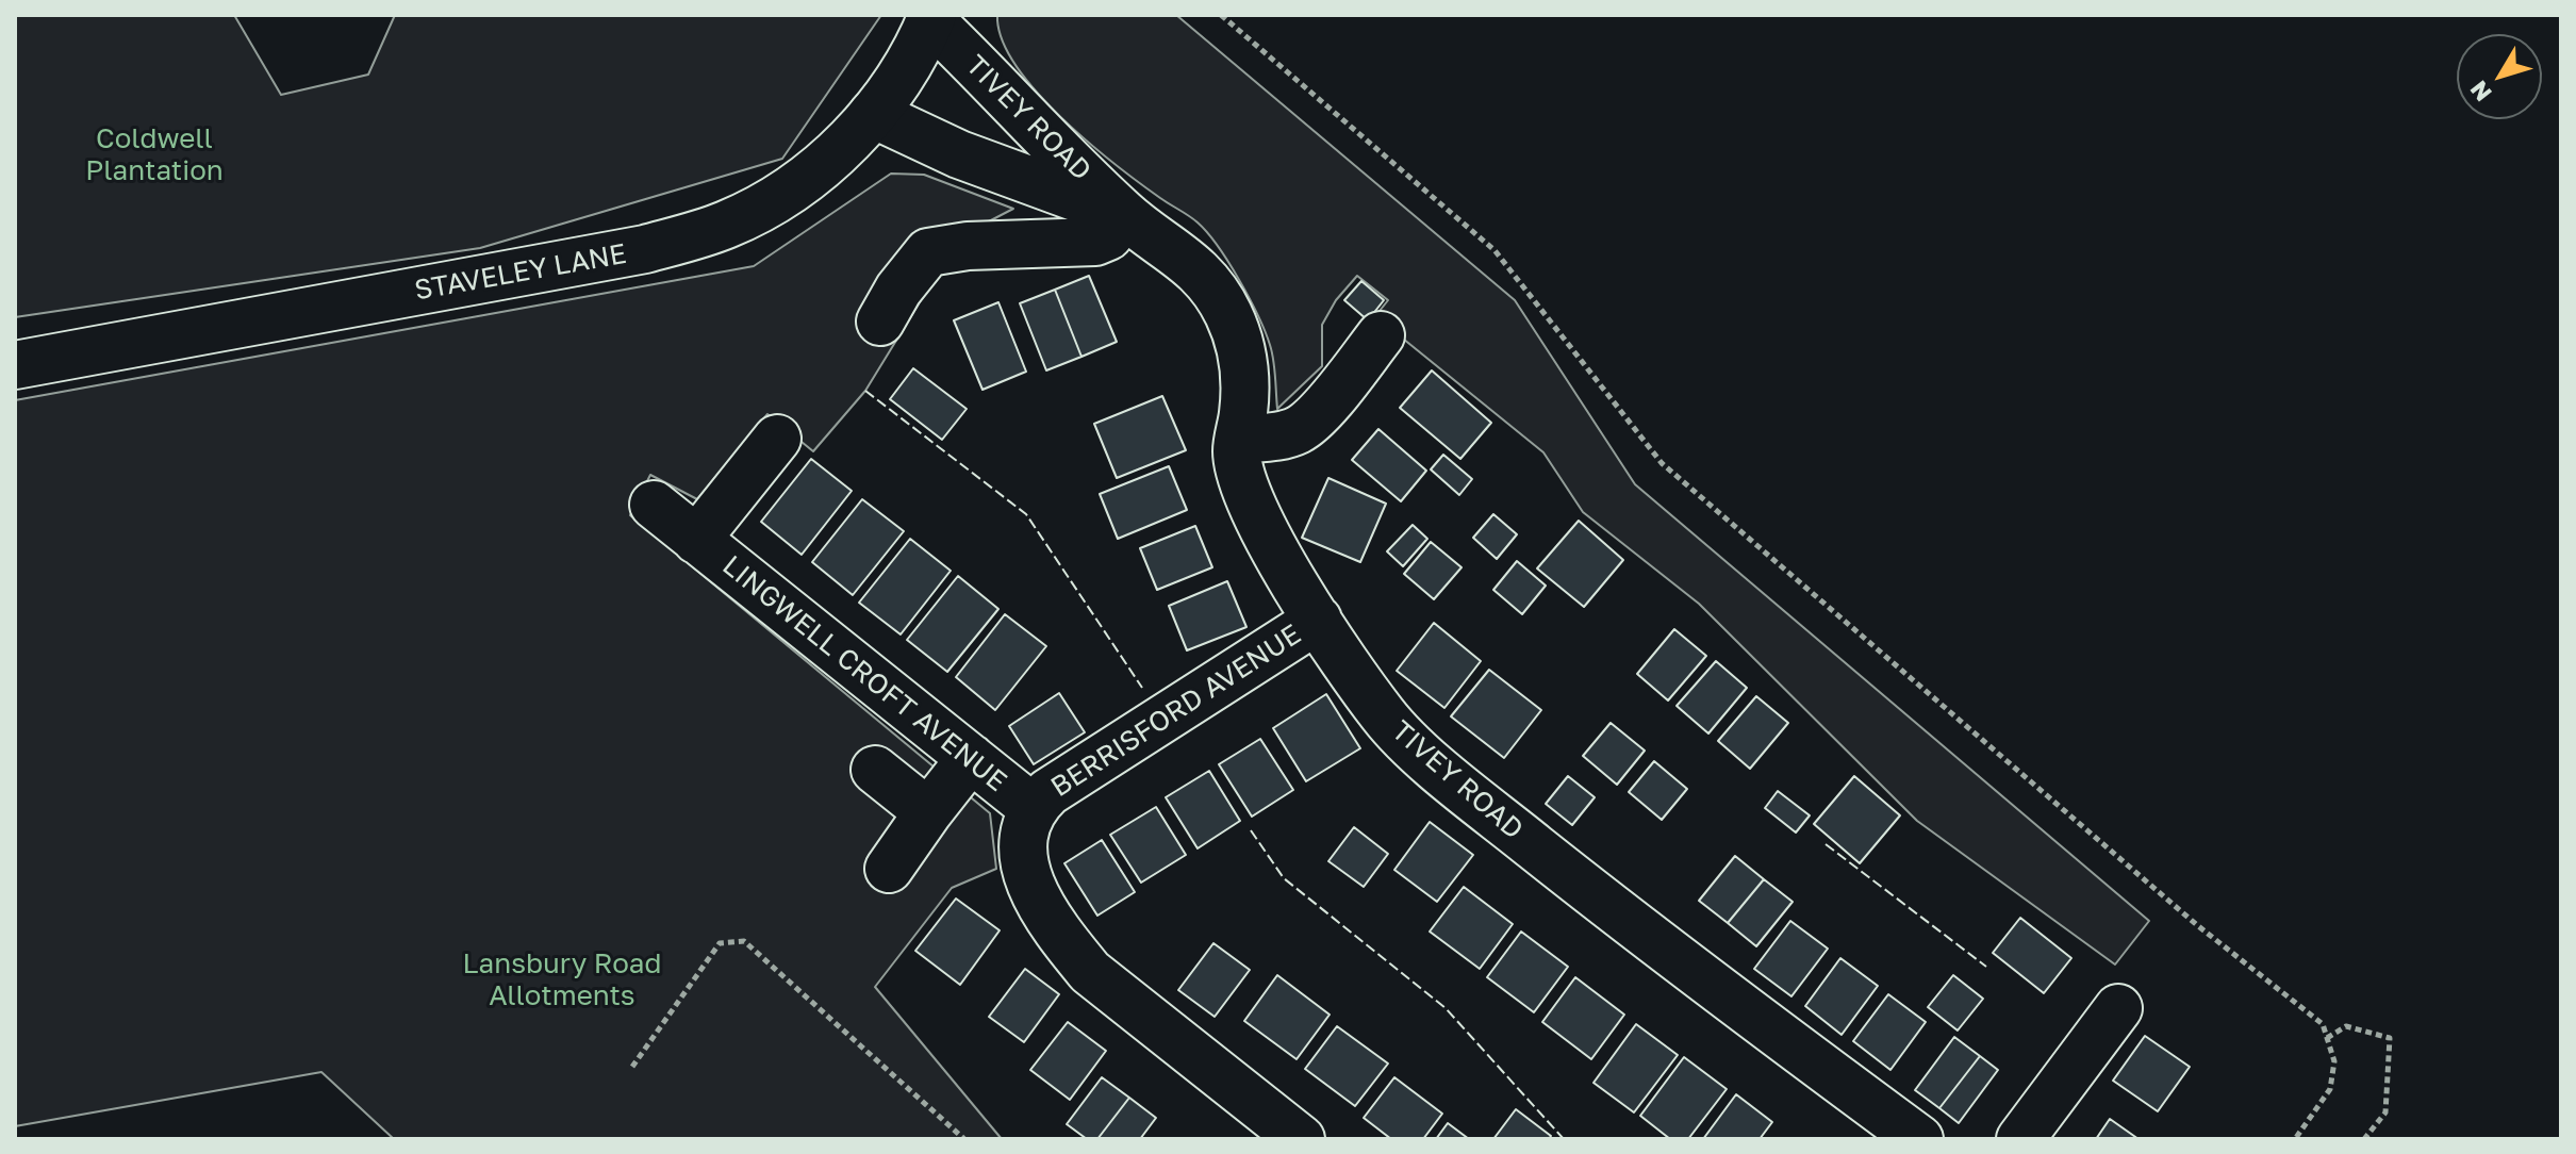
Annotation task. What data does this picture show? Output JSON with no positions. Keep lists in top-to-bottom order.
{
  "streets": {
    "street": [
      "TIVEY ROAD",
      "STAVELEY LANE",
      "LINGWELL CROFT AVENUE",
      "BERRISFORD AVENUE"
    ]
  },
  "crossings": [
    ["TIVEY ROAD", "STAVELEY LANE"],
    ["TIVEY ROAD", "BERRISFORD AVENUE"],
    ["LINGWELL CROFT AVENUE", "BERRISFORD AVENUE"]
  ],
  "parks": ["Coldwell Plantation", "Lansbury Road Allotments"],
  "north": "bottom left"
}
